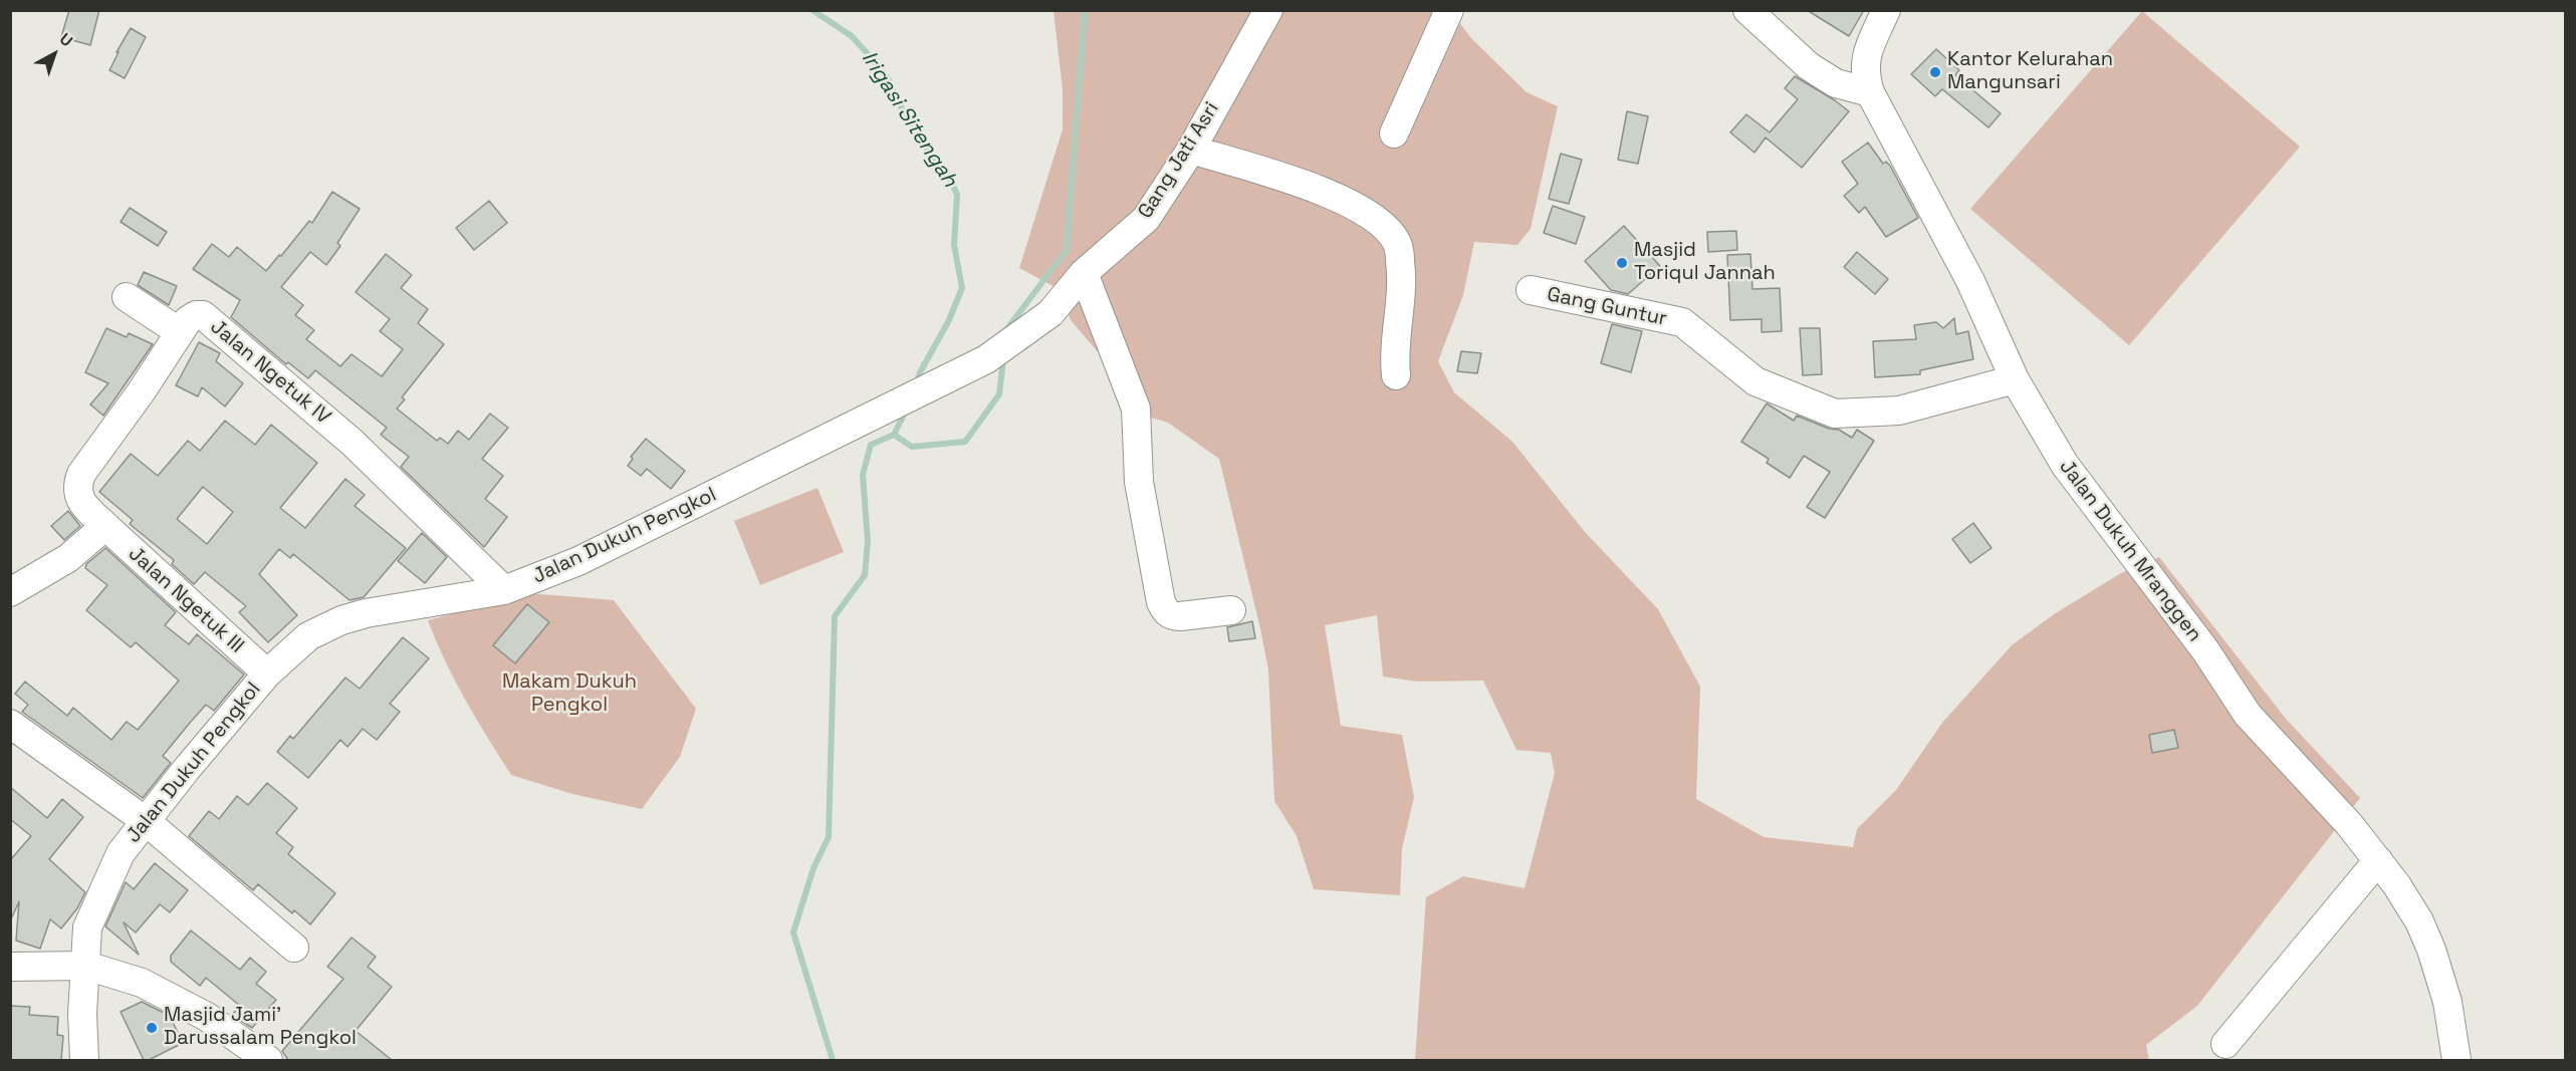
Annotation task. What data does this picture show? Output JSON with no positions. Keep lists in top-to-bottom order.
{
  "streets": {
    "street": [
      "Gang Jati Asri",
      "Gang Guntur",
      "Jalan Ngetuk IV",
      "Jalan Dukuh Pengkol",
      "Jalan Dukuh Mranggen",
      "Jalan Ngetuk III"
    ]
  },
  "crossings": [
    ["Gang Jati Asri", "Jalan Dukuh Pengkol"],
    ["Gang Guntur", "Jalan Dukuh Mranggen"],
    ["Jalan Ngetuk IV", "Jalan Dukuh Pengkol"],
    ["Jalan Ngetuk IV", "Jalan Ngetuk III"],
    ["Jalan Dukuh Pengkol", "Jalan Ngetuk III"]
  ],
  "water": ["Irigasi Sitengah"],
  "parks": ["Makam Dukuh Pengkol"],
  "places": ["Kantor Kelurahan Mangunsari", "Masjid Toriqul Jannah", "Masjid Jami' Darussalam Pengkol"],
  "north": "top right"
}
